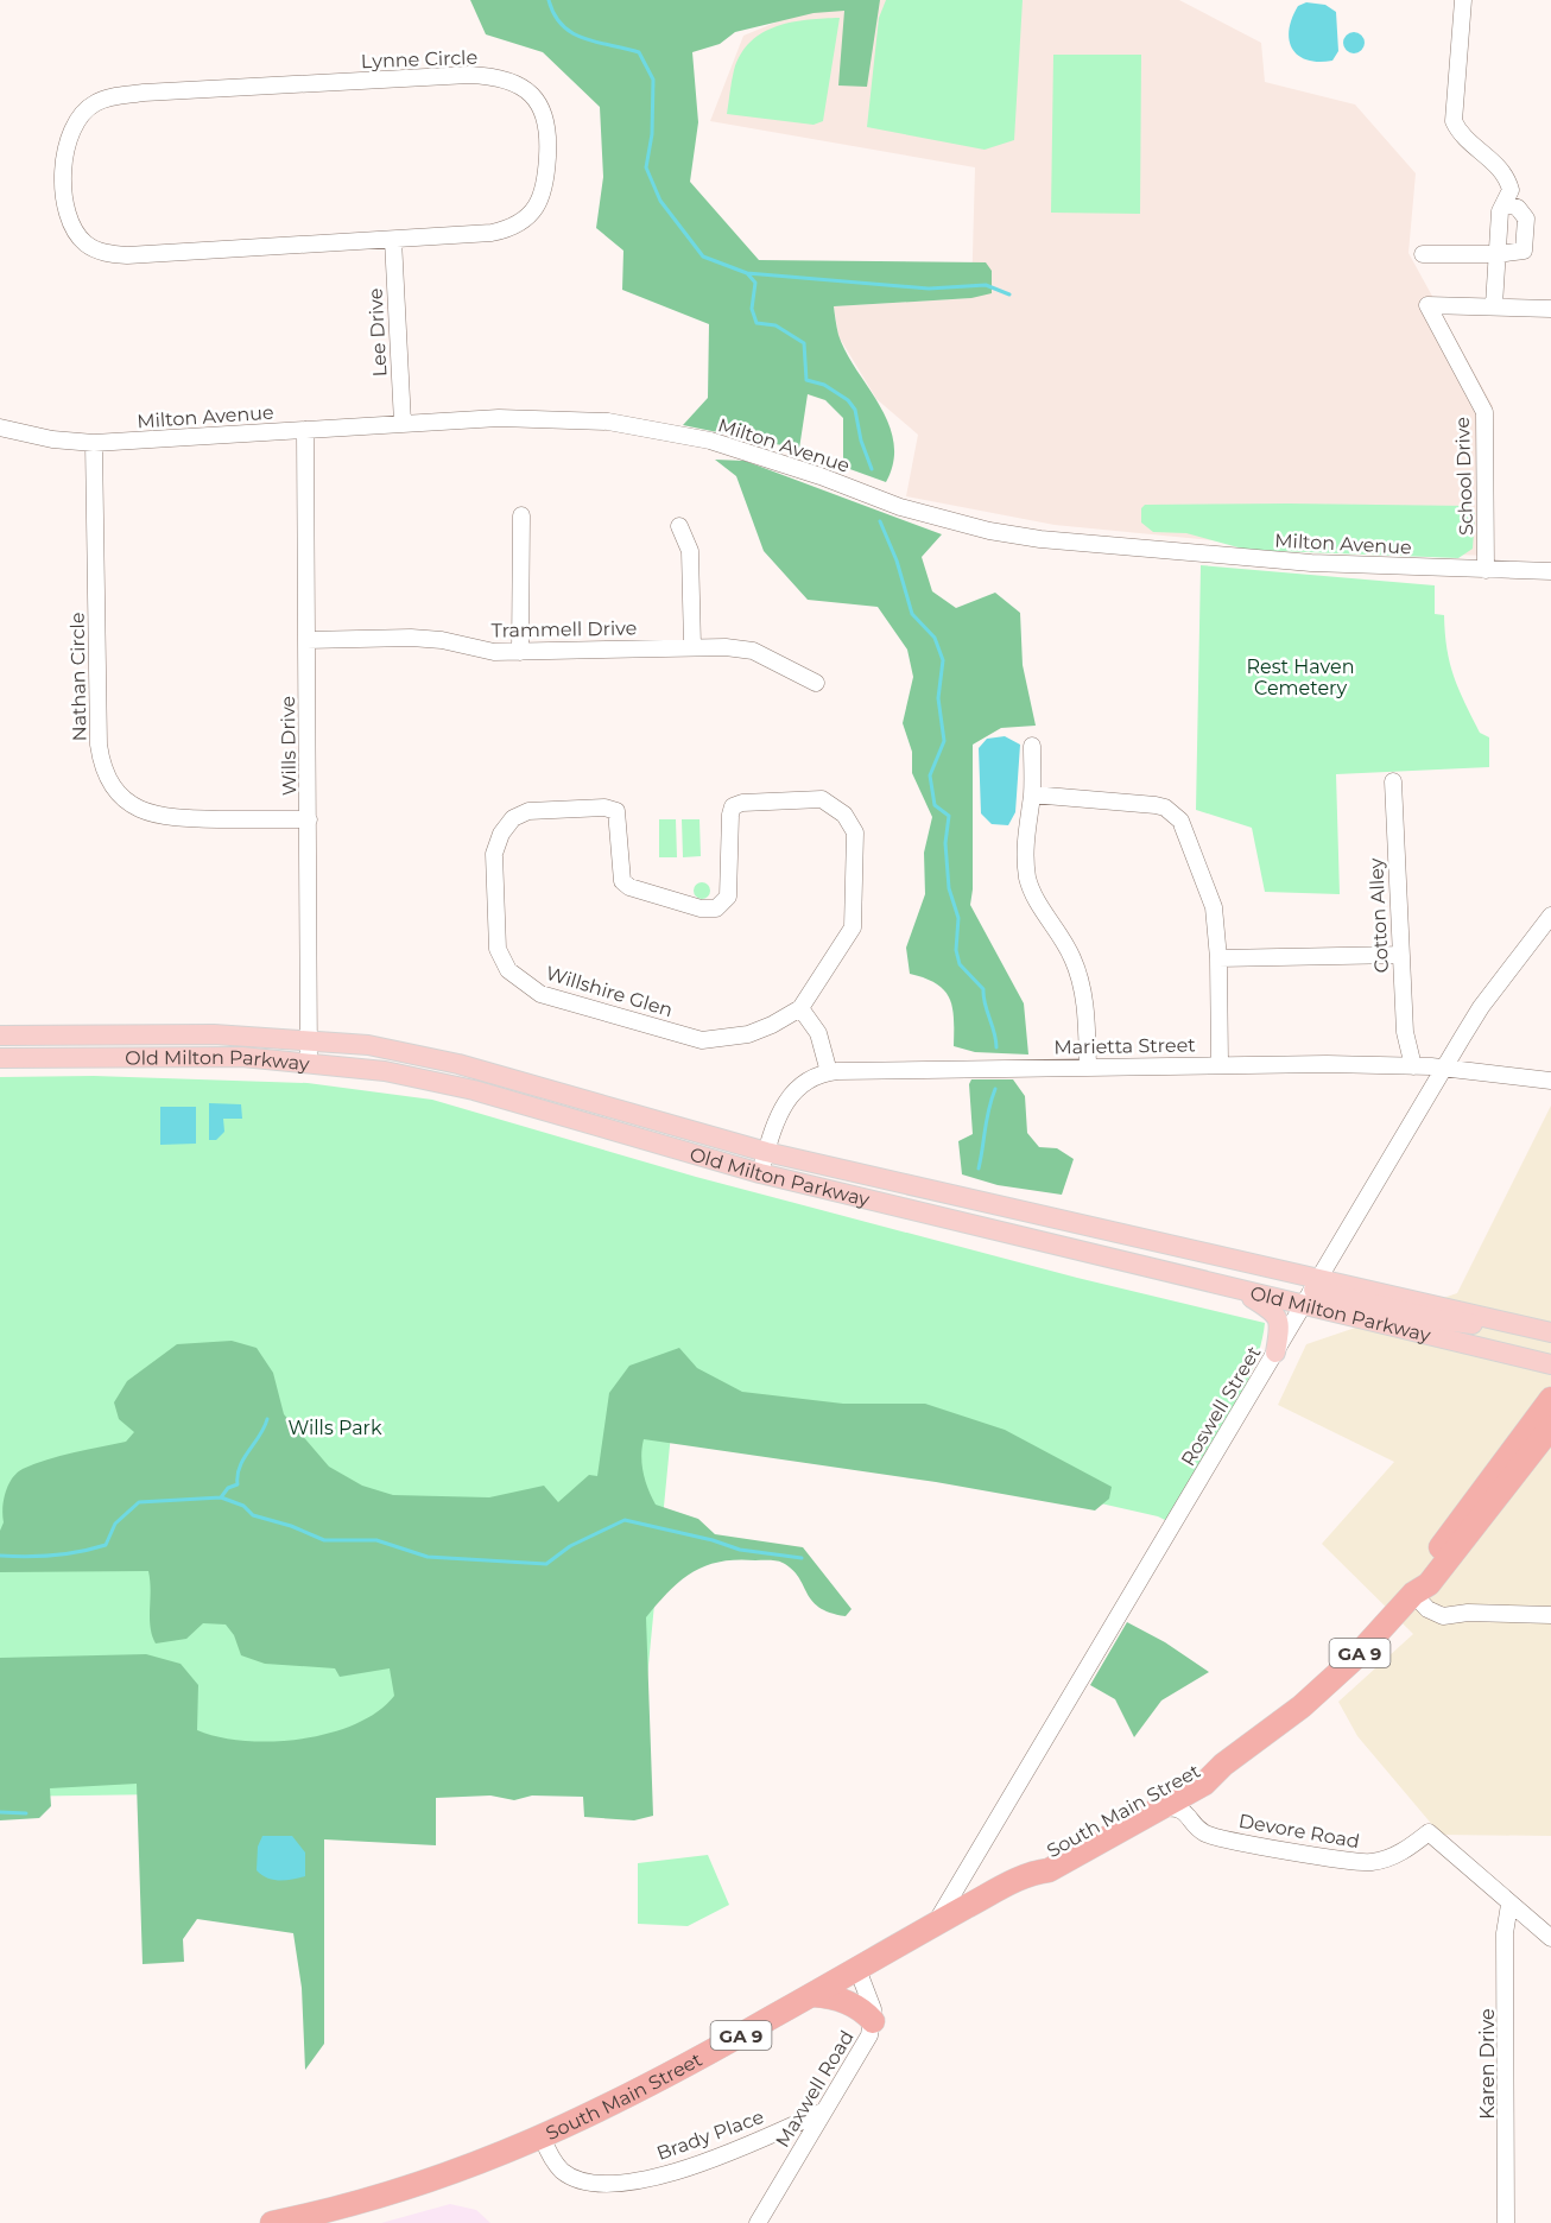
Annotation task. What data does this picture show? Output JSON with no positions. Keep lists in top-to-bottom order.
{
  "streets": {
    "highway": ["GA 9", "South Main Street"],
    "main road": ["Old Milton Parkway"],
    "street": [
      "Lynne Circle",
      "Lee Drive",
      "Milton Avenue",
      "School Drive",
      "Trammell Drive",
      "Nathan Circle",
      "Wills Drive",
      "Cotton Alley",
      "Willshire Glen",
      "Marietta Street",
      "Roswell Street",
      "Devore Road",
      "Karen Drive",
      "Maxwell Road",
      "Brady Place"
    ]
  },
  "crossings": [
    ["Lynne Circle", "Lee Drive"],
    ["Lee Drive", "Milton Avenue"],
    ["Milton Avenue", "School Drive"],
    ["Milton Avenue", "Nathan Circle"],
    ["Milton Avenue", "Wills Drive"],
    ["Trammell Drive", "Wills Drive"],
    ["Nathan Circle", "Wills Drive"],
    ["Wills Drive", "Old Milton Parkway"],
    ["Cotton Alley", "Marietta Street"],
    ["Marietta Street", "Old Milton Parkway"],
    ["Marietta Street", "Roswell Street"],
    ["Old Milton Parkway", "Roswell Street"],
    ["Roswell Street", "South Main Street"],
    ["South Main Street", "Maxwell Road"],
    ["South Main Street", "Brady Place"],
    ["Devore Road", "Karen Drive"],
    ["Maxwell Road", "Brady Place"]
  ],
  "parks": ["Rest Haven Cemetery", "Wills Park"]
}
